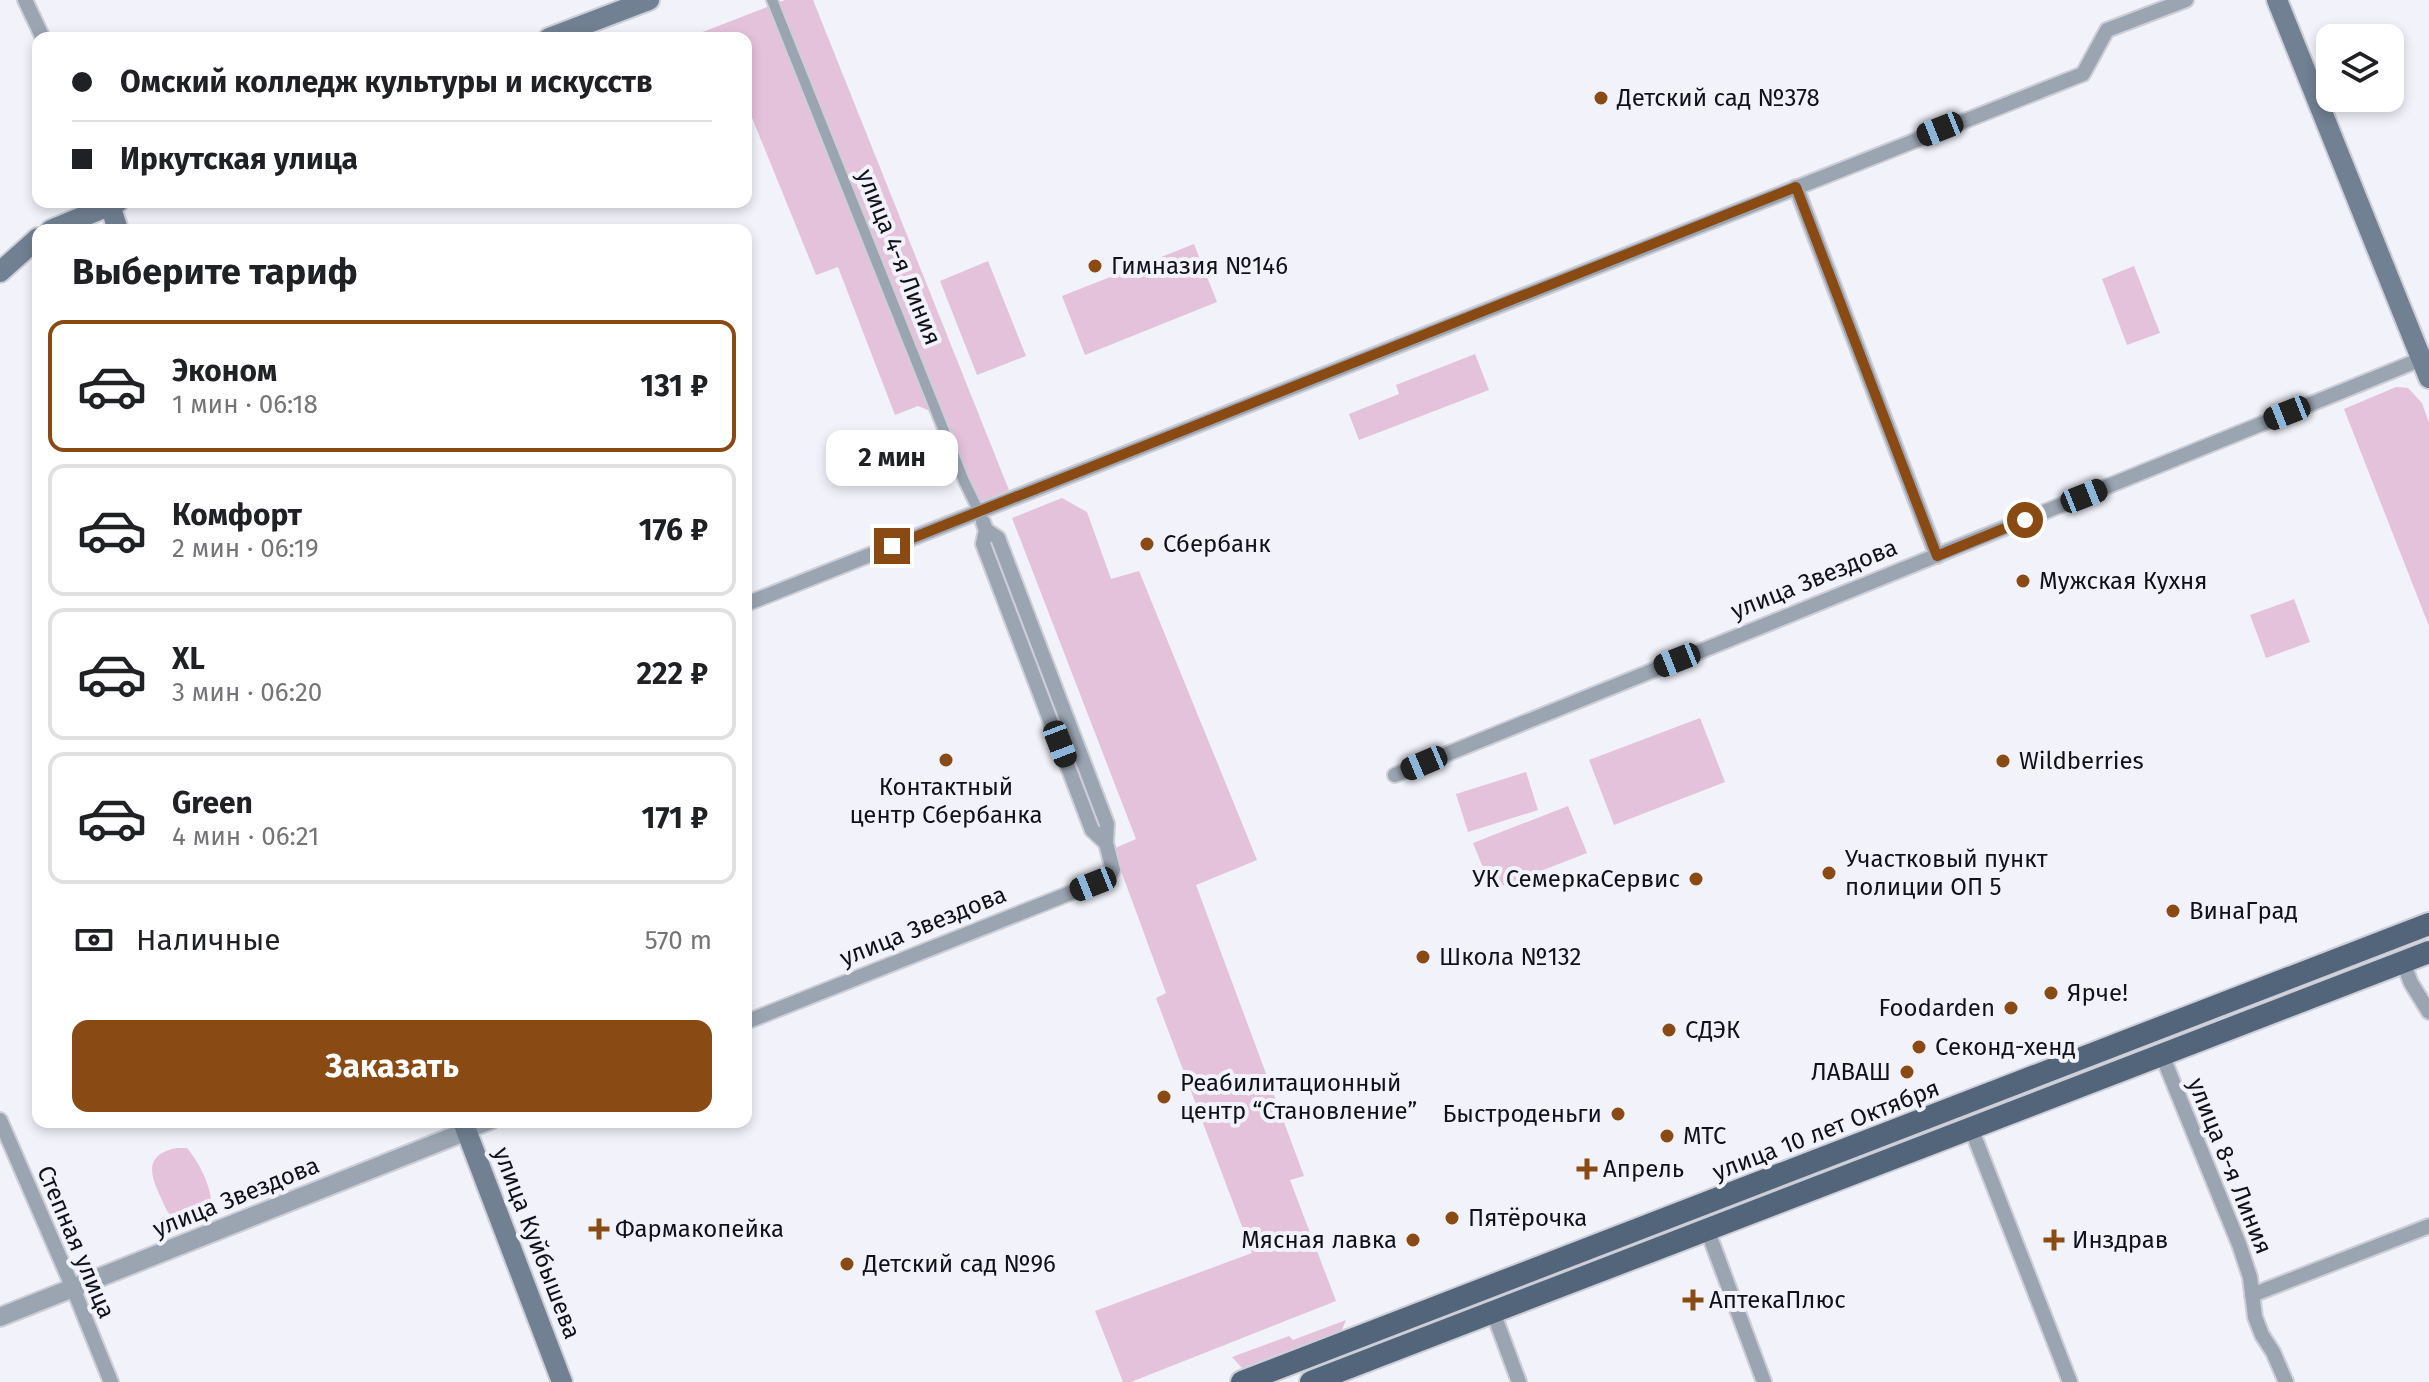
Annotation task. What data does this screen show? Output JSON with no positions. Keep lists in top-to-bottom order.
{
  "streets": {
    "main road": ["улица 10 лет Октября", "улица Куйбышева"],
    "street": [
      "улица 4-я Линия",
      "улица Звездова",
      "улица 8-я Линия",
      "Степная улица"
    ]
  },
  "crossings": [
    ["улица 4-я Линия", "улица Звездова"],
    ["улица Звездова", "Степная улица"],
    ["улица 10 лет Октября", "улица 8-я Линия"]
  ],
  "places": {
    "other": [
      "Детский сад №378",
      "Гимназия №146",
      "Сбербанк",
      "Мужская Кухня",
      "Контактный центр Сбербанка",
      "Wildberries",
      "Участковый пункт полиции ОП 5",
      "УК СемеркаСервис",
      "ВинаГрад",
      "Школа №132",
      "Ярче!",
      "Foodarden",
      "СДЭК",
      "Секонд-хенд",
      "ЛАВАШ",
      "Реабилитационный центр “Становление”",
      "Быстроденьги",
      "МТС",
      "Пятёрочка",
      "Мясная лавка",
      "Детский сад №96"
    ],
    "health": [
      "Апрель",
      "Фармакопейка",
      "Инздрав",
      "АптекаПлюс"
    ]
  },
  "page": {
    "banner": ["Омский колледж культуры и искусств", "Иркутская улица"],
    "heading": "Выберите тариф",
    "list": [
      {
        "name": "Эконом",
        "note": "1 мин · 06:18",
        "value": "131 ₽"
      },
      {
        "name": "Комфорт",
        "note": "2 мин · 06:19",
        "value": "176 ₽"
      },
      {
        "name": "XL",
        "note": "3 мин · 06:20",
        "value": "222 ₽"
      },
      {
        "name": "Green",
        "note": "4 мин · 06:21",
        "value": "171 ₽"
      }
    ],
    "bubble": "2 мин",
    "pay": ["Наличные", "570 m"],
    "buttons": "Заказать"
  }
}
